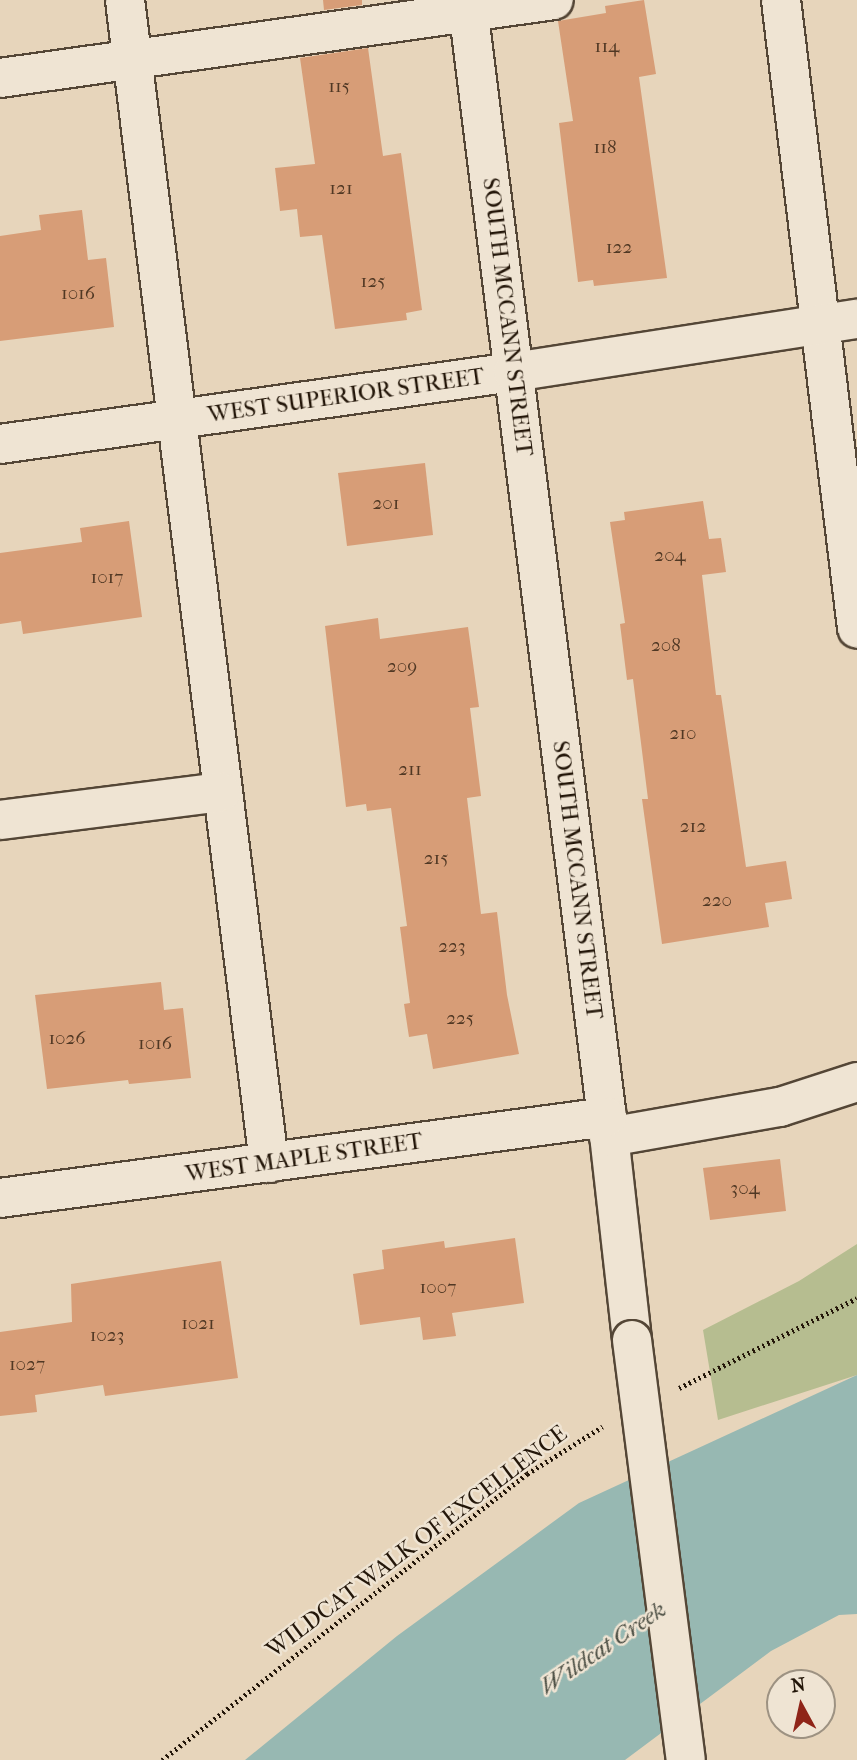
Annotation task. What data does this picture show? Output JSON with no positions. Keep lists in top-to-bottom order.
{
  "streets": {
    "street": ["SOUTH MCCANN STREET", "WEST SUPERIOR STREET", "WEST MAPLE STREET"],
    "path": ["WILDCAT WALK OF EXCELLENCE"]
  },
  "crossings": [
    ["SOUTH MCCANN STREET", "WEST SUPERIOR STREET"],
    ["SOUTH MCCANN STREET", "WEST MAPLE STREET"]
  ],
  "water": ["Wildcat Creek"],
  "house_numbers": [
    "114",
    "115",
    "118",
    "121",
    "122",
    "125",
    "1016",
    "201",
    "204",
    "1017",
    "208",
    "209",
    "210",
    "211",
    "212",
    "215",
    "220",
    "223",
    "225",
    "1026",
    "1016",
    "304",
    "1007",
    "1021",
    "1023",
    "1027"
  ],
  "north": "top"
}
